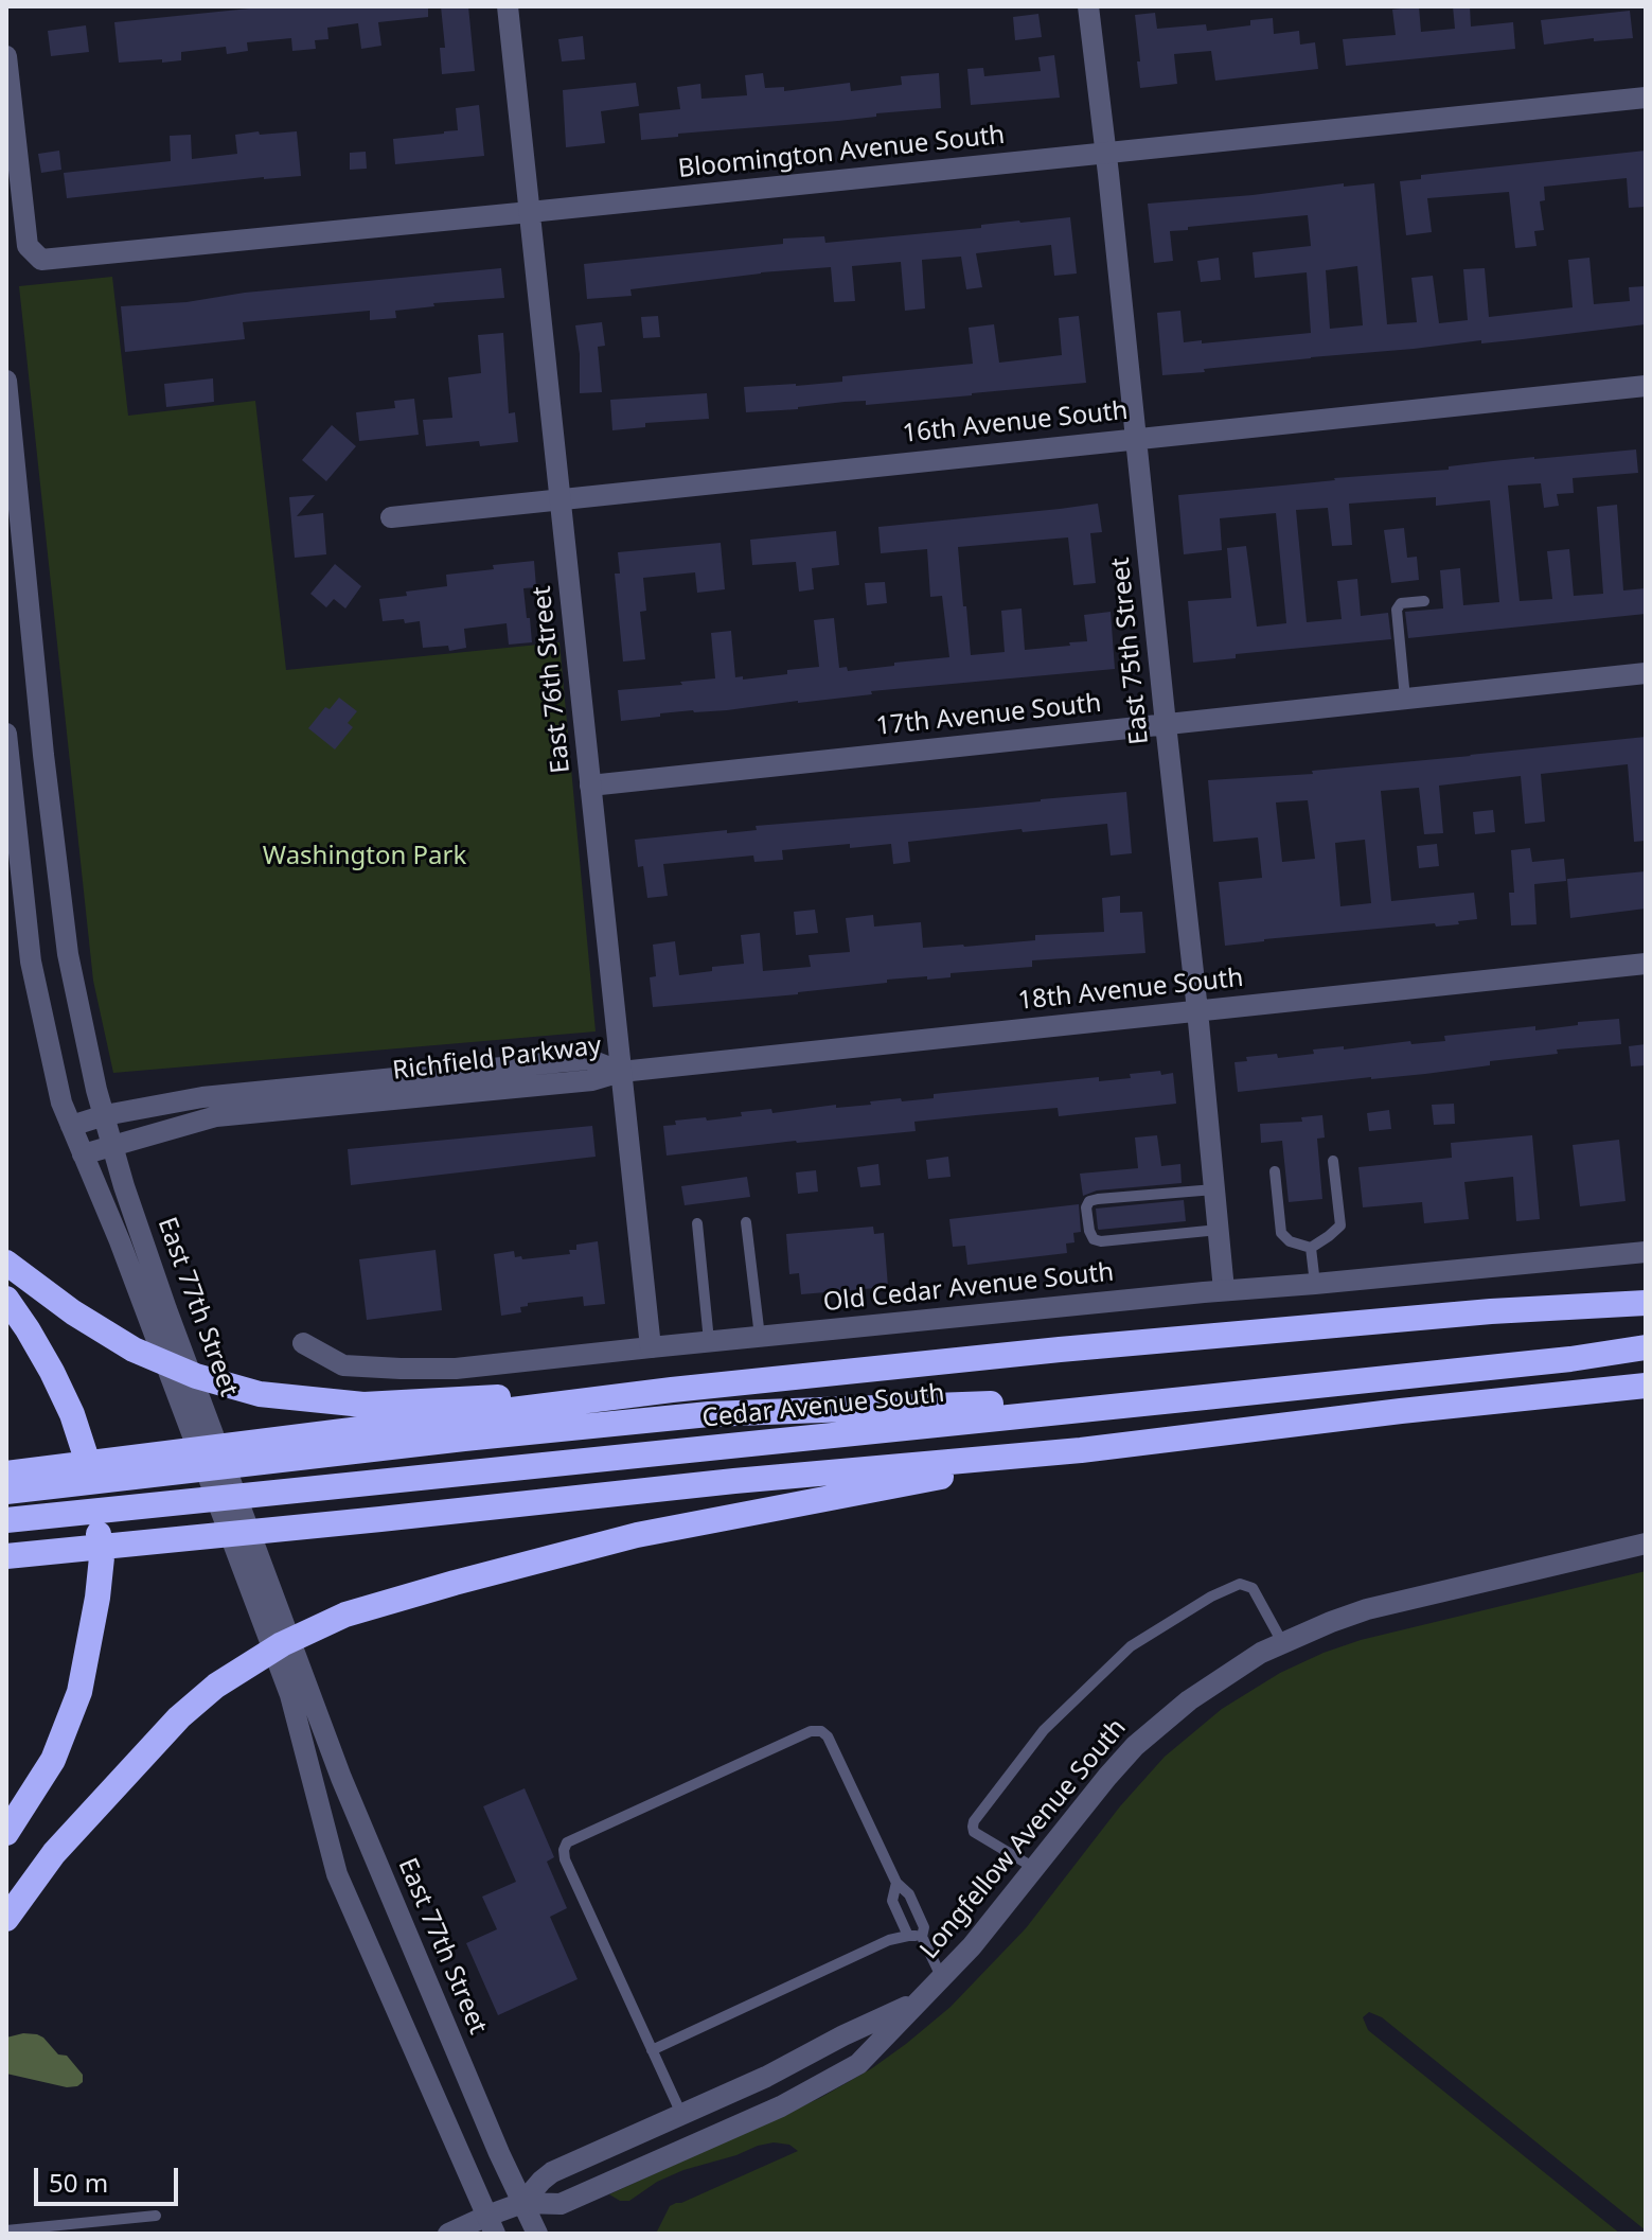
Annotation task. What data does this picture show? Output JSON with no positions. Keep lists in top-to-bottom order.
{
  "streets": {
    "highway": ["Cedar Avenue South"],
    "street": [
      "Bloomington Avenue South",
      "16th Avenue South",
      "East 75th Street",
      "East 76th Street",
      "17th Avenue South",
      "18th Avenue South",
      "Richfield Parkway",
      "Old Cedar Avenue South",
      "East 77th Street",
      "Longfellow Avenue South"
    ]
  },
  "crossings": [
    ["Bloomington Avenue South", "East 75th Street"],
    ["Bloomington Avenue South", "East 76th Street"],
    ["16th Avenue South", "East 75th Street"],
    ["16th Avenue South", "East 76th Street"],
    ["East 75th Street", "17th Avenue South"],
    ["East 75th Street", "18th Avenue South"],
    ["East 75th Street", "Old Cedar Avenue South"],
    ["East 76th Street", "17th Avenue South"],
    ["East 76th Street", "18th Avenue South"],
    ["East 76th Street", "Richfield Parkway"],
    ["East 76th Street", "Old Cedar Avenue South"],
    ["18th Avenue South", "Richfield Parkway"],
    ["Richfield Parkway", "East 77th Street"],
    ["East 77th Street", "Longfellow Avenue South"]
  ],
  "parks": ["Washington Park"],
  "scale_bar": "50 m"
}
